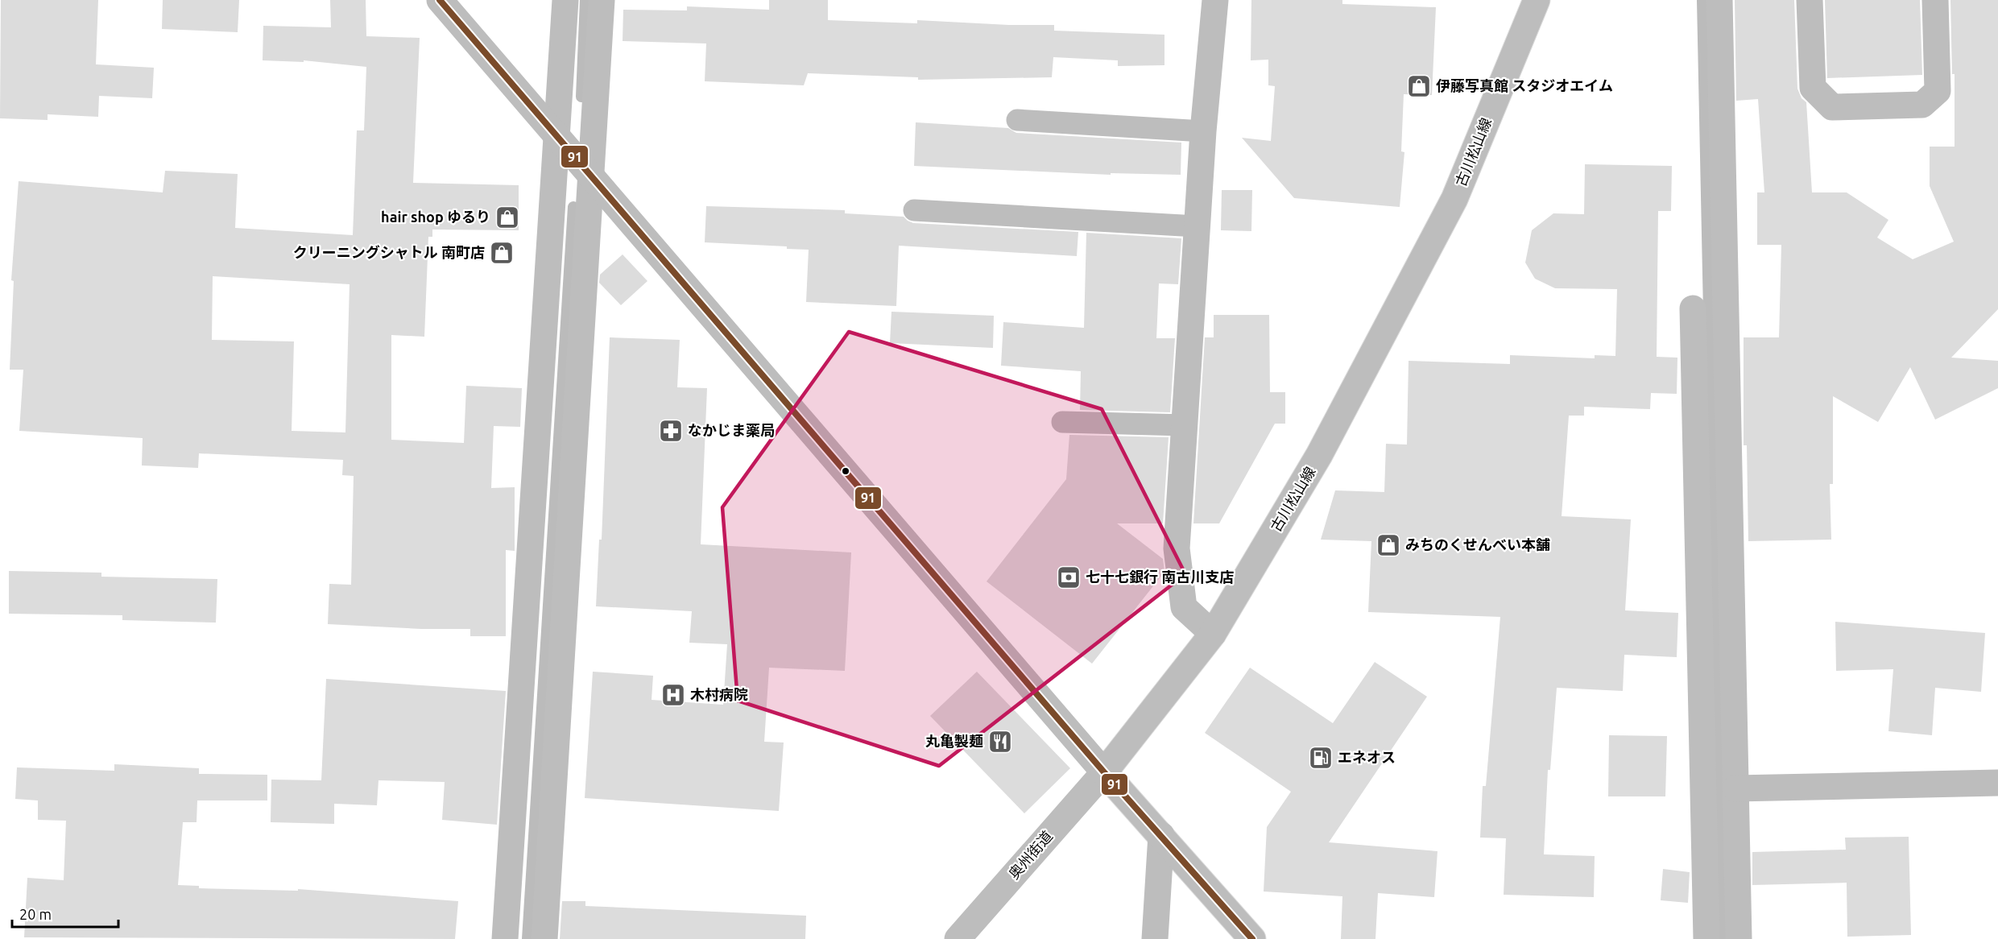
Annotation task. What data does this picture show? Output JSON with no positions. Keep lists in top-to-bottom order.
{
  "streets": {
    "street": ["古川松山線", "奥州街道"]
  },
  "crossings": [
    ["古川松山線", "奥州街道"]
  ],
  "places": {
    "shop": [
      "伊藤写真館 スタジオエイム",
      "hair shop ゆるり",
      "クリーニングシャトル 南町店",
      "みちのくせんべい本舗"
    ],
    "pharmacy": ["なかじま薬局"],
    "bank": ["七十七銀行 南古川支店"],
    "hospital": ["木村病院"],
    "restaurant": ["丸亀製麺"],
    "fuel station": ["エネオス"]
  },
  "lines": ["transit line 91"],
  "scale_bar": "20 m"
}
